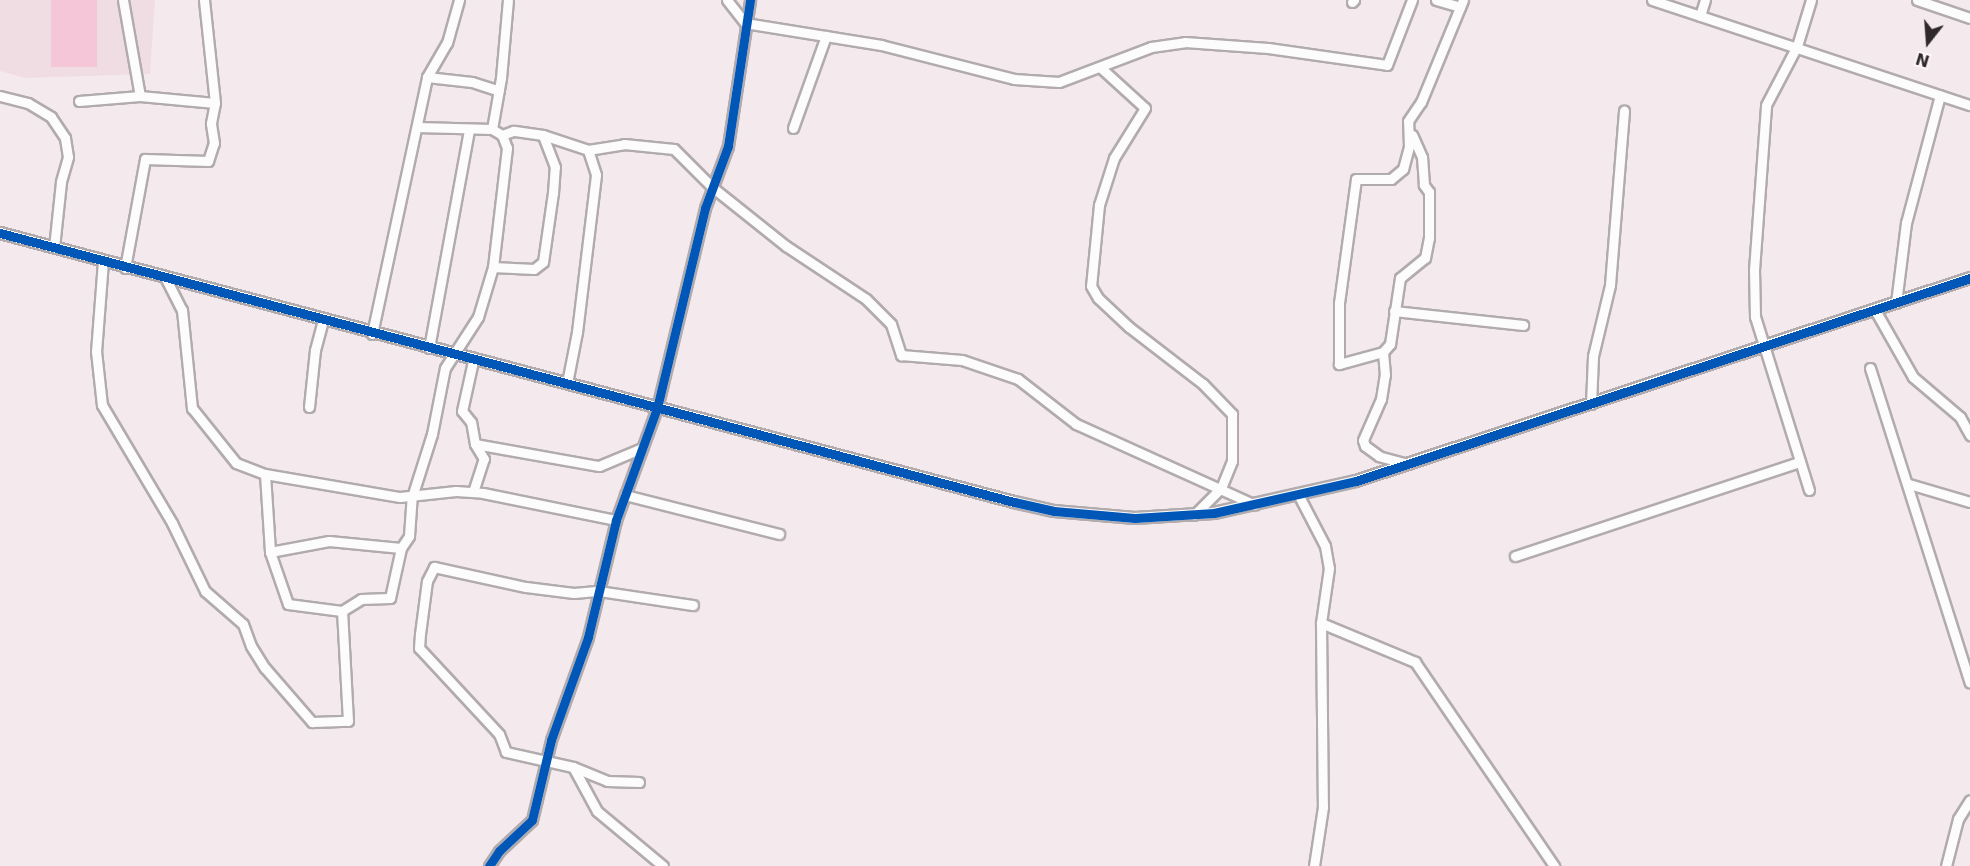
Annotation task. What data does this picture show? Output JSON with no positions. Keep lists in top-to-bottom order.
{
  "north": "bottom"
}
